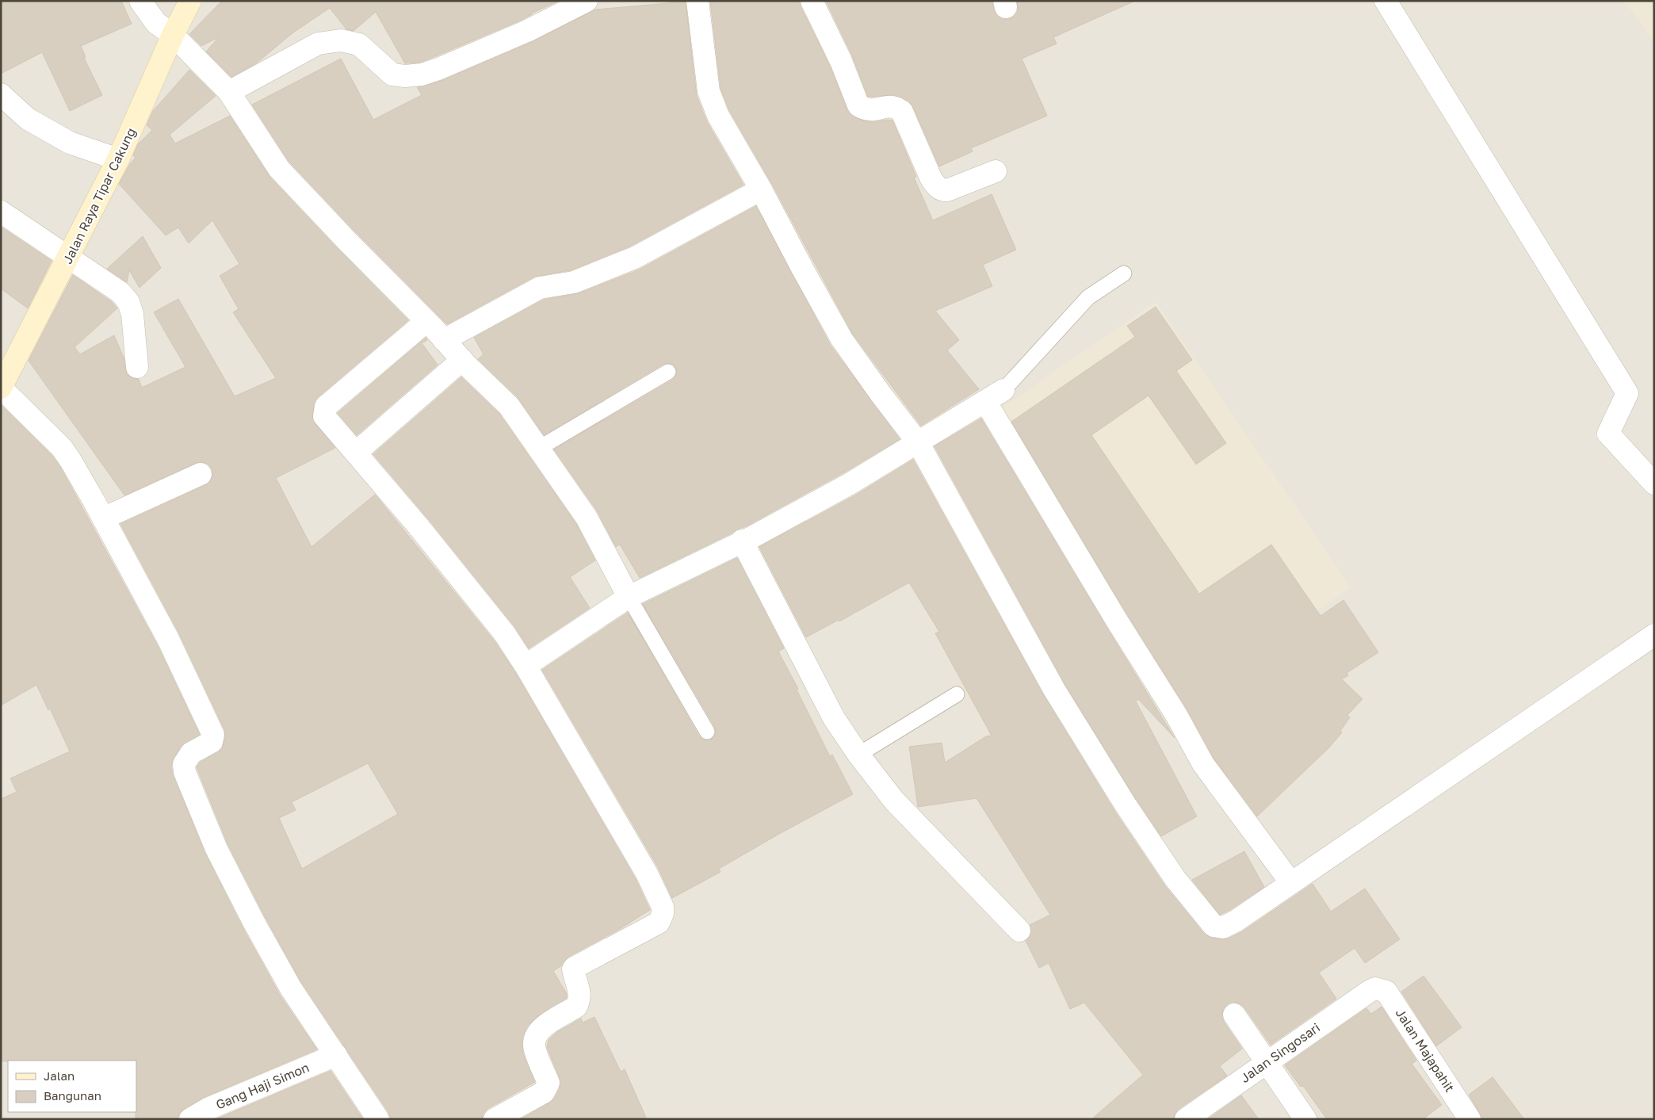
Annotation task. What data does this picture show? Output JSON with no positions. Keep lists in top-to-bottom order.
{
  "streets": {
    "street": [
      "Jalan Raya Tipar Cakung",
      "Jalan Majapahit",
      "Jalan Singosari",
      "Gang Haji Simon"
    ]
  },
  "crossings": [
    ["Jalan Majapahit", "Jalan Singosari"]
  ],
  "legend": ["Jalan", "Bangunan"]
}
